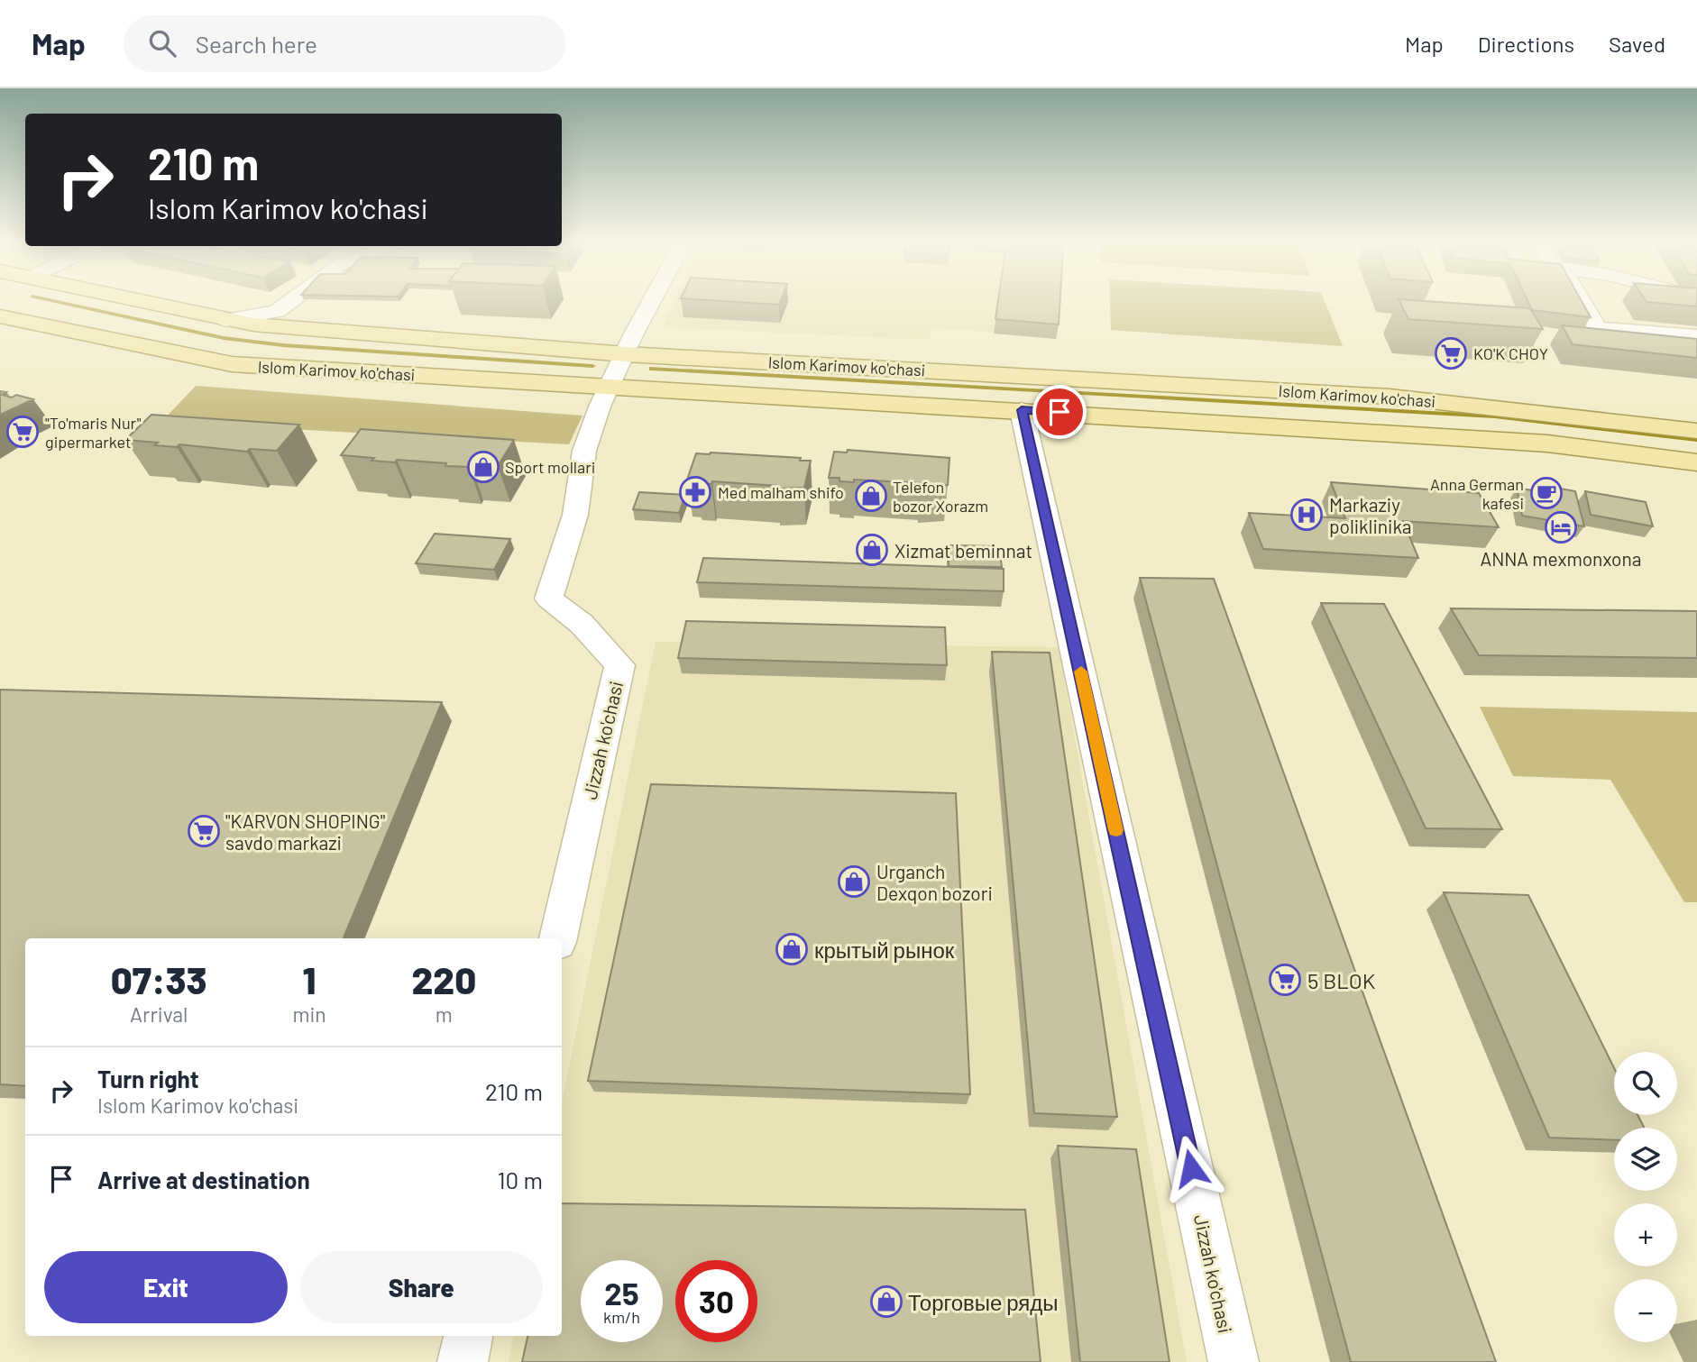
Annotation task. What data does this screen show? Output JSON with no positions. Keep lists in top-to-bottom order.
{
  "streets": {
    "main road": ["Islom Karimov ko'chasi"],
    "street": ["Jizzah ko'chasi"]
  },
  "crossings": [
    ["Islom Karimov ko'chasi", "Jizzah ko'chasi"]
  ],
  "places": {
    "supermarket": [
      "KO'K CHOY",
      "\"To'maris Nur\" gipermarket",
      "\"KARVON SHOPING\" savdo markazi",
      "5 BLOK"
    ],
    "shop": [
      "Sport mollari",
      "Telefon bozor Xorazm",
      "Xizmat beminnat",
      "Urganch Dexqon bozori",
      "крытый рынок",
      "Торговые ряды"
    ],
    "pharmacy": ["Med malham shifo"],
    "cafe": ["Anna German kafesi"],
    "hospital": ["Markaziy poliklinika"],
    "hotel": ["ANNA mexmonxona"]
  },
  "page": {
    "header": "Map",
    "search": "Search here",
    "nav": ["Map", "Directions", "Saved"],
    "turn": ["210 m", "Islom Karimov ko'chasi"],
    "eta": [
      "07:33",
      "Arrival",
      "1",
      "min",
      "220",
      "m"
    ],
    "list": [
      {
        "name": "Turn right",
        "note": "Islom Karimov ko'chasi",
        "value": "210 m"
      },
      {
        "name": "Arrive at destination",
        "value": "10 m"
      }
    ],
    "map_buttons": ["+", "−"],
    "buttons": ["Exit", "Share"],
    "speed": "25 km/h",
    "limit": "30"
  }
}
